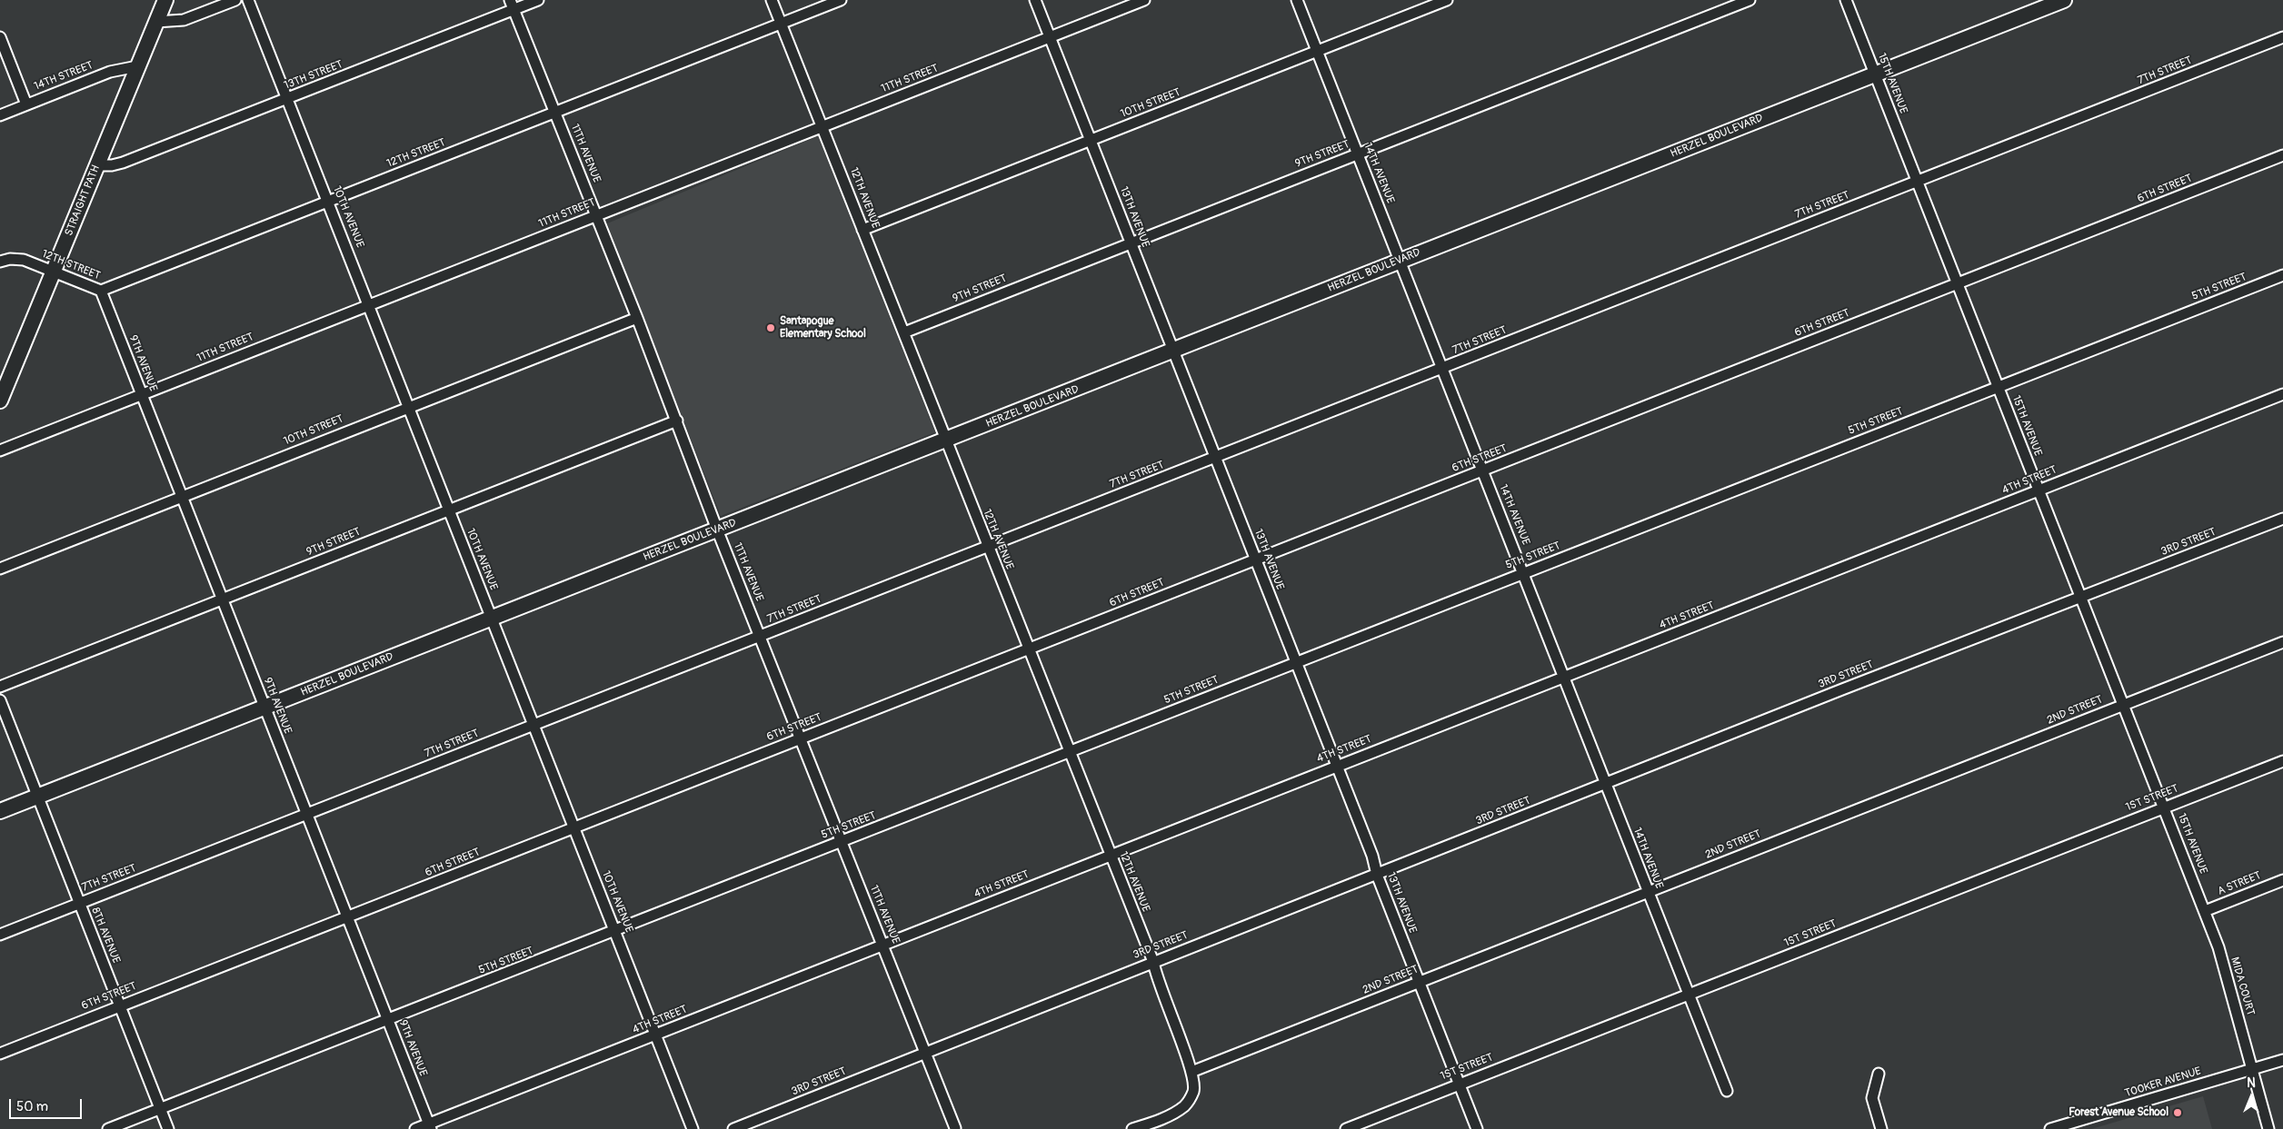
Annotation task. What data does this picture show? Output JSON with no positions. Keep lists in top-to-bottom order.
{
  "streets": {
    "street": [
      "7TH STREET",
      "13TH STREET",
      "14TH STREET",
      "11TH STREET",
      "15TH AVENUE",
      "10TH STREET",
      "HERZEL BOULEVARD",
      "12TH STREET",
      "11TH AVENUE",
      "9TH STREET",
      "14TH AVENUE",
      "6TH STREET",
      "12TH AVENUE",
      "STRAIGHT PATH",
      "10TH AVENUE",
      "13TH AVENUE",
      "5TH STREET",
      "9TH AVENUE",
      "4TH STREET",
      "3RD STREET",
      "2ND STREET",
      "1ST STREET",
      "A STREET",
      "8TH AVENUE",
      "MIDA COURT",
      "TOOKER AVENUE"
    ]
  },
  "crossings": [
    ["7TH STREET", "15TH AVENUE"],
    ["7TH STREET", "11TH AVENUE"],
    ["7TH STREET", "14TH AVENUE"],
    ["7TH STREET", "12TH AVENUE"],
    ["7TH STREET", "10TH AVENUE"],
    ["7TH STREET", "13TH AVENUE"],
    ["7TH STREET", "9TH AVENUE"],
    ["7TH STREET", "8TH AVENUE"],
    ["13TH STREET", "11TH AVENUE"],
    ["13TH STREET", "STRAIGHT PATH"],
    ["13TH STREET", "10TH AVENUE"],
    ["14TH STREET", "STRAIGHT PATH"],
    ["11TH STREET", "11TH AVENUE"],
    ["11TH STREET", "12TH AVENUE"],
    ["11TH STREET", "10TH AVENUE"],
    ["11TH STREET", "13TH AVENUE"],
    ["11TH STREET", "9TH AVENUE"],
    ["15TH AVENUE", "HERZEL BOULEVARD"],
    ["15TH AVENUE", "6TH STREET"],
    ["15TH AVENUE", "5TH STREET"],
    ["15TH AVENUE", "4TH STREET"],
    ["15TH AVENUE", "3RD STREET"],
    ["15TH AVENUE", "2ND STREET"],
    ["15TH AVENUE", "1ST STREET"],
    ["15TH AVENUE", "A STREET"],
    ["15TH AVENUE", "MIDA COURT"],
    ["10TH STREET", "11TH AVENUE"],
    ["10TH STREET", "14TH AVENUE"],
    ["10TH STREET", "12TH AVENUE"],
    ["10TH STREET", "10TH AVENUE"],
    ["10TH STREET", "13TH AVENUE"],
    ["10TH STREET", "9TH AVENUE"],
    ["HERZEL BOULEVARD", "11TH AVENUE"],
    ["HERZEL BOULEVARD", "14TH AVENUE"],
    ["HERZEL BOULEVARD", "12TH AVENUE"],
    ["HERZEL BOULEVARD", "10TH AVENUE"],
    ["HERZEL BOULEVARD", "13TH AVENUE"],
    ["HERZEL BOULEVARD", "9TH AVENUE"],
    ["HERZEL BOULEVARD", "8TH AVENUE"],
    ["12TH STREET", "11TH AVENUE"],
    ["12TH STREET", "12TH AVENUE"],
    ["12TH STREET", "STRAIGHT PATH"],
    ["12TH STREET", "10TH AVENUE"],
    ["12TH STREET", "9TH AVENUE"],
    ["11TH AVENUE", "9TH STREET"],
    ["11TH AVENUE", "6TH STREET"],
    ["11TH AVENUE", "5TH STREET"],
    ["11TH AVENUE", "4TH STREET"],
    ["11TH AVENUE", "3RD STREET"],
    ["9TH STREET", "14TH AVENUE"],
    ["9TH STREET", "12TH AVENUE"],
    ["9TH STREET", "10TH AVENUE"],
    ["9TH STREET", "13TH AVENUE"],
    ["9TH STREET", "9TH AVENUE"],
    ["14TH AVENUE", "6TH STREET"],
    ["14TH AVENUE", "5TH STREET"],
    ["14TH AVENUE", "4TH STREET"],
    ["14TH AVENUE", "3RD STREET"],
    ["14TH AVENUE", "2ND STREET"],
    ["14TH AVENUE", "1ST STREET"],
    ["6TH STREET", "12TH AVENUE"],
    ["6TH STREET", "10TH AVENUE"],
    ["6TH STREET", "13TH AVENUE"],
    ["6TH STREET", "9TH AVENUE"],
    ["6TH STREET", "8TH AVENUE"],
    ["12TH AVENUE", "5TH STREET"],
    ["12TH AVENUE", "4TH STREET"],
    ["12TH AVENUE", "3RD STREET"],
    ["12TH AVENUE", "2ND STREET"],
    ["10TH AVENUE", "5TH STREET"],
    ["10TH AVENUE", "4TH STREET"],
    ["13TH AVENUE", "5TH STREET"],
    ["13TH AVENUE", "4TH STREET"],
    ["13TH AVENUE", "3RD STREET"],
    ["13TH AVENUE", "2ND STREET"],
    ["13TH AVENUE", "1ST STREET"],
    ["5TH STREET", "9TH AVENUE"],
    ["5TH STREET", "8TH AVENUE"],
    ["9TH AVENUE", "4TH STREET"],
    ["A STREET", "MIDA COURT"],
    ["MIDA COURT", "TOOKER AVENUE"]
  ],
  "places": ["Santapogue Elementary School", "Forest Avenue School"],
  "scale_bar": "50 m",
  "north": "top"
}
